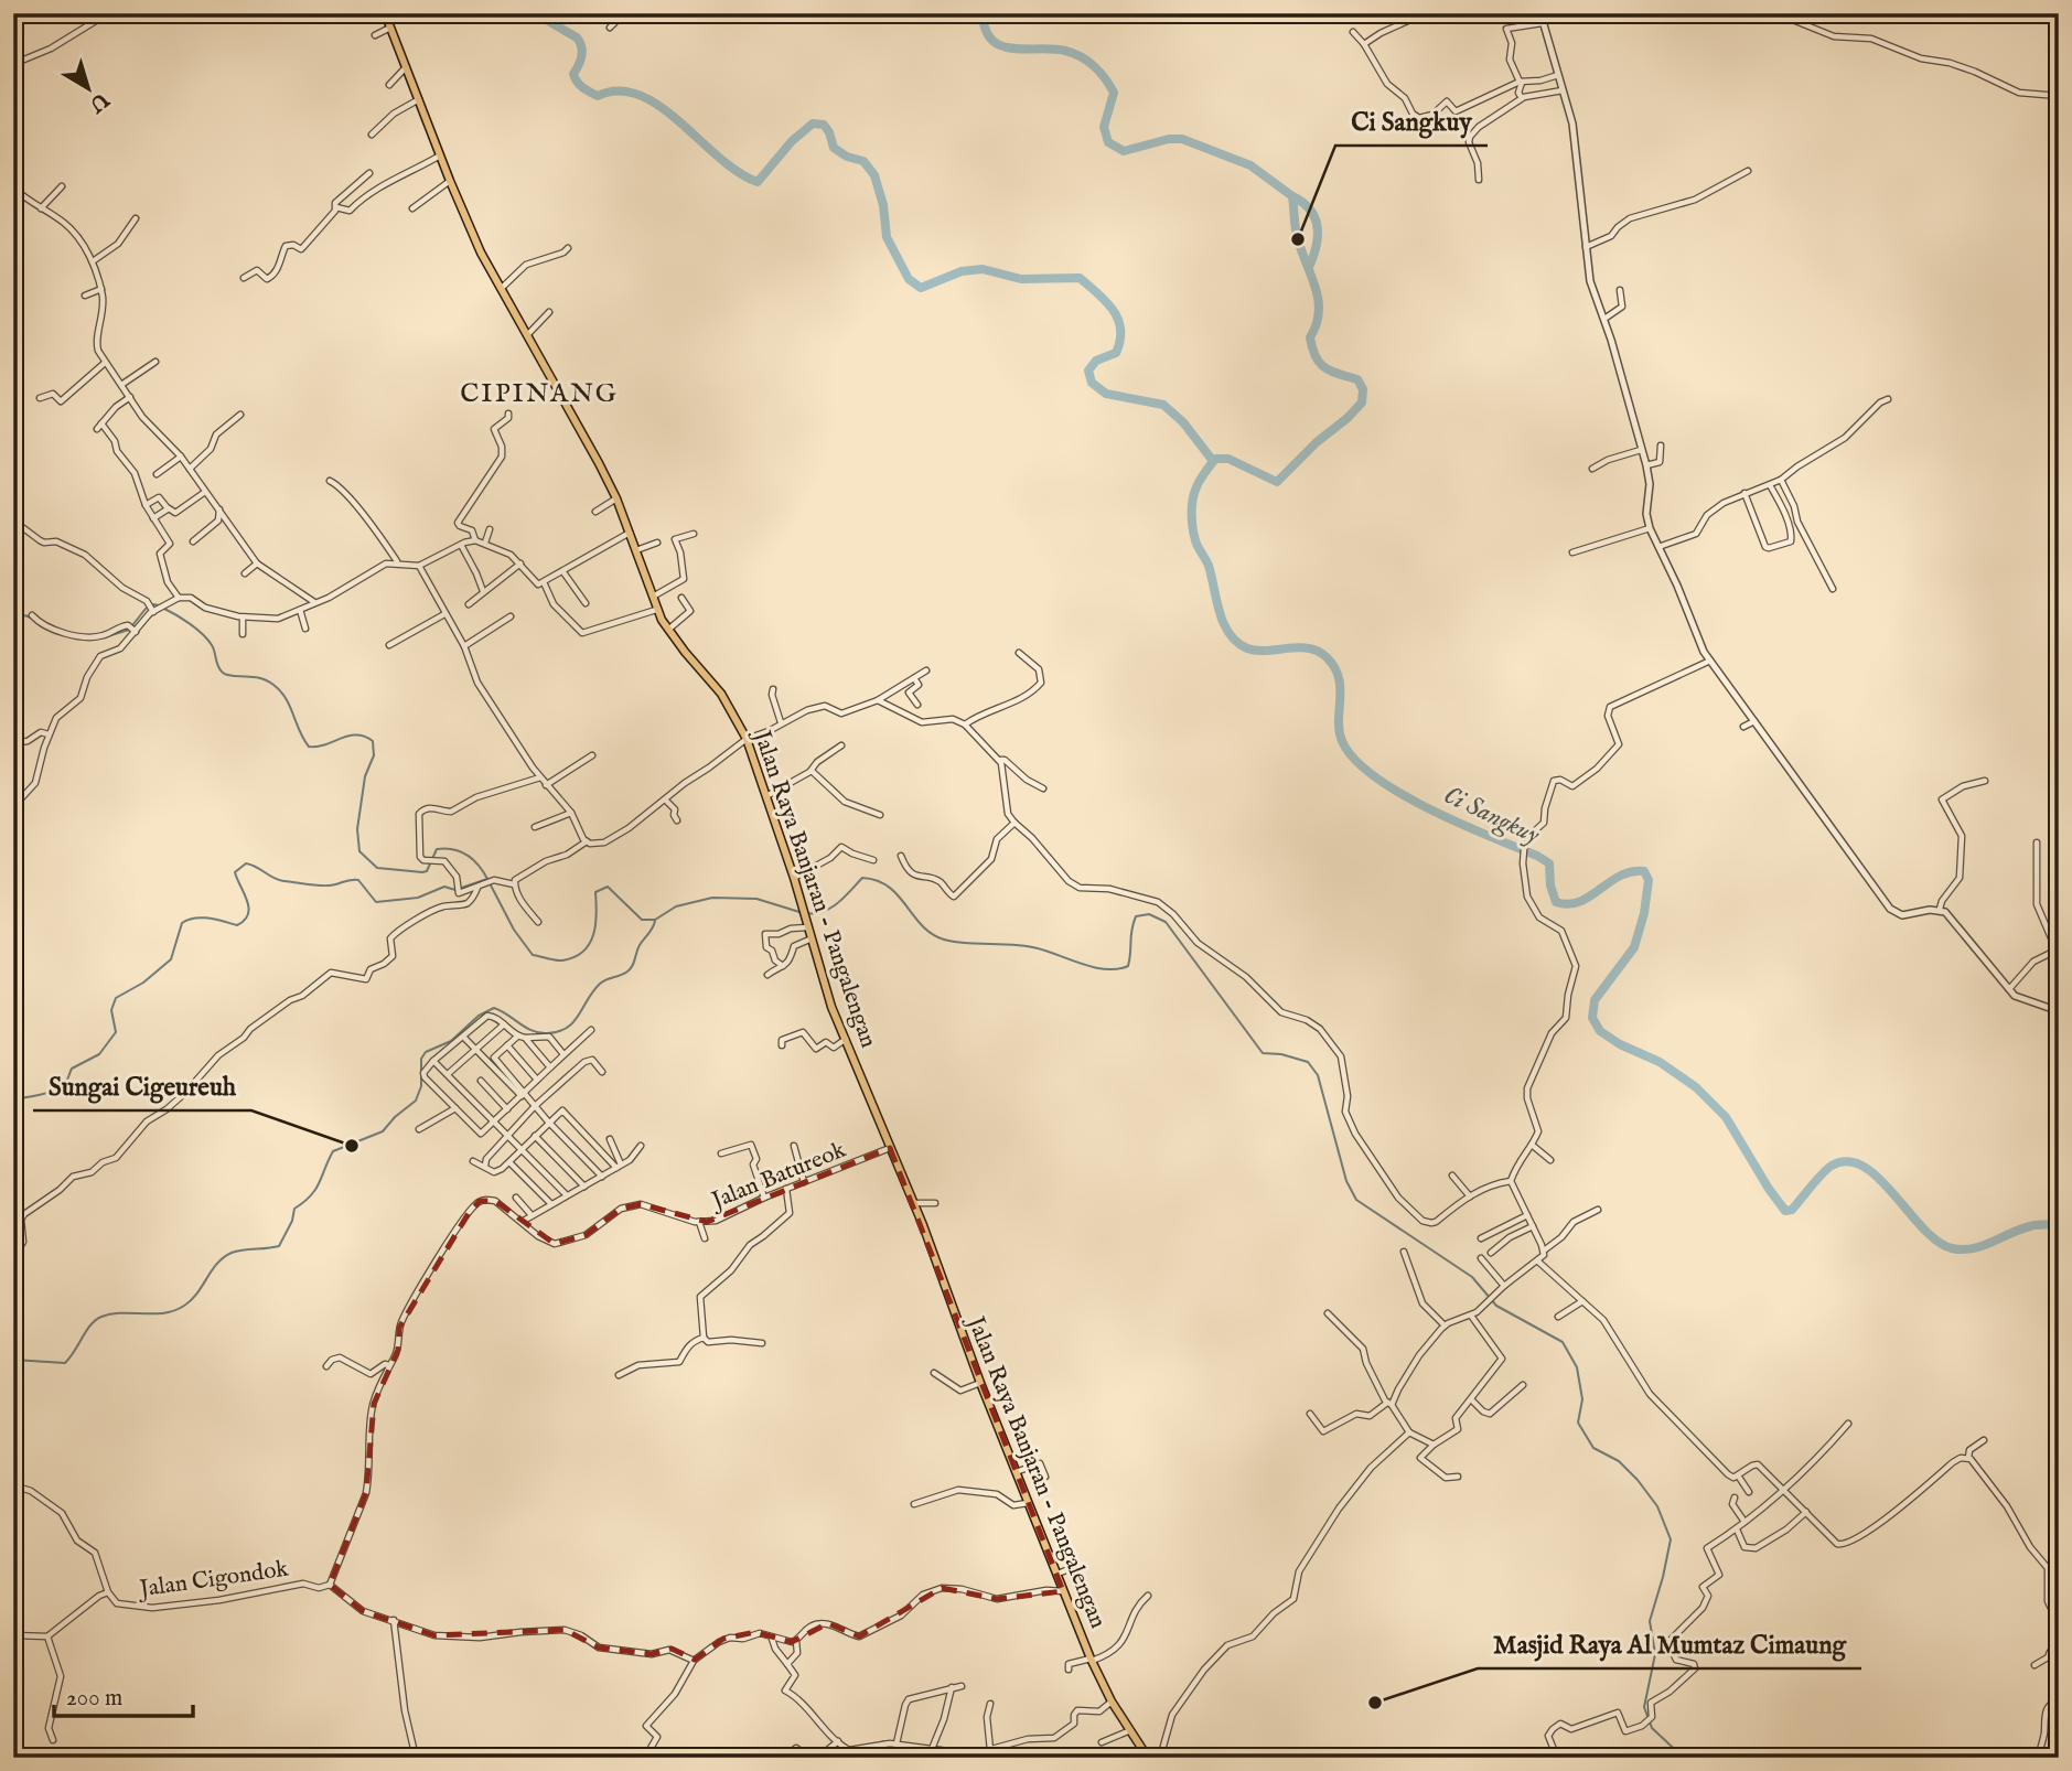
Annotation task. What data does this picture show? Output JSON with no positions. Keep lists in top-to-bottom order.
{
  "streets": {
    "main road": ["Jalan Raya Banjaran - Pangalengan"],
    "street": ["Jalan Batureok", "Jalan Cigondok"]
  },
  "crossings": [
    ["Jalan Raya Banjaran - Pangalengan", "Jalan Batureok"],
    ["Jalan Batureok", "Jalan Cigondok"]
  ],
  "districts": ["CIPINANG"],
  "water": ["Ci Sangkuy"],
  "places": ["Ci Sangkuy", "Sungai Cigeureuh", "Masjid Raya Al Mumtaz Cimaung"],
  "scale_bar": "200 m",
  "north": "bottom right"
}
